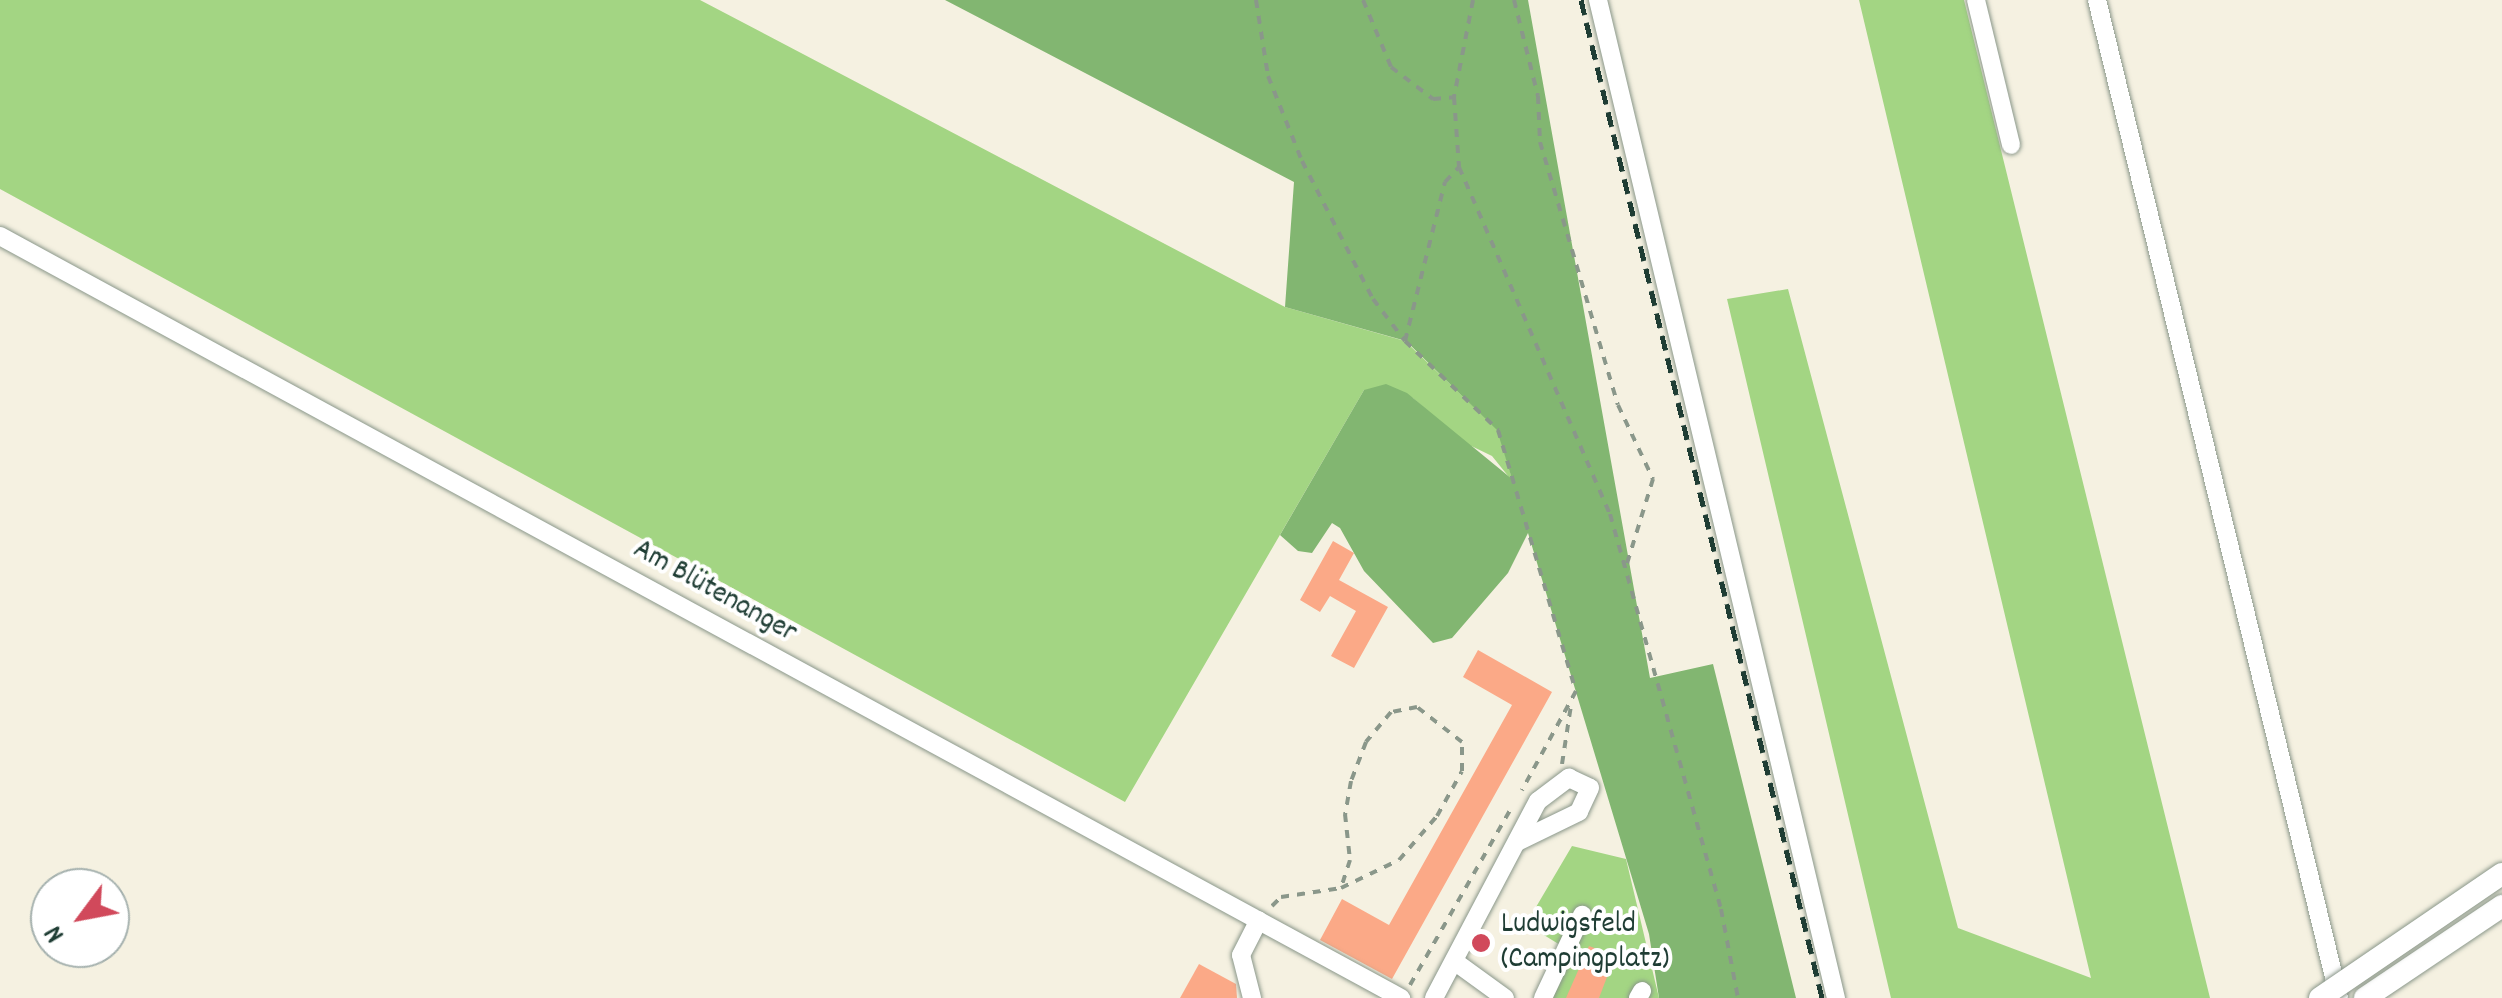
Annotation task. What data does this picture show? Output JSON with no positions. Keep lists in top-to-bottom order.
{
  "streets": {
    "street": ["Am Blütenanger"]
  },
  "places": ["Ludwigsfeld (Campingplatz)"],
  "north": "bottom left"
}
